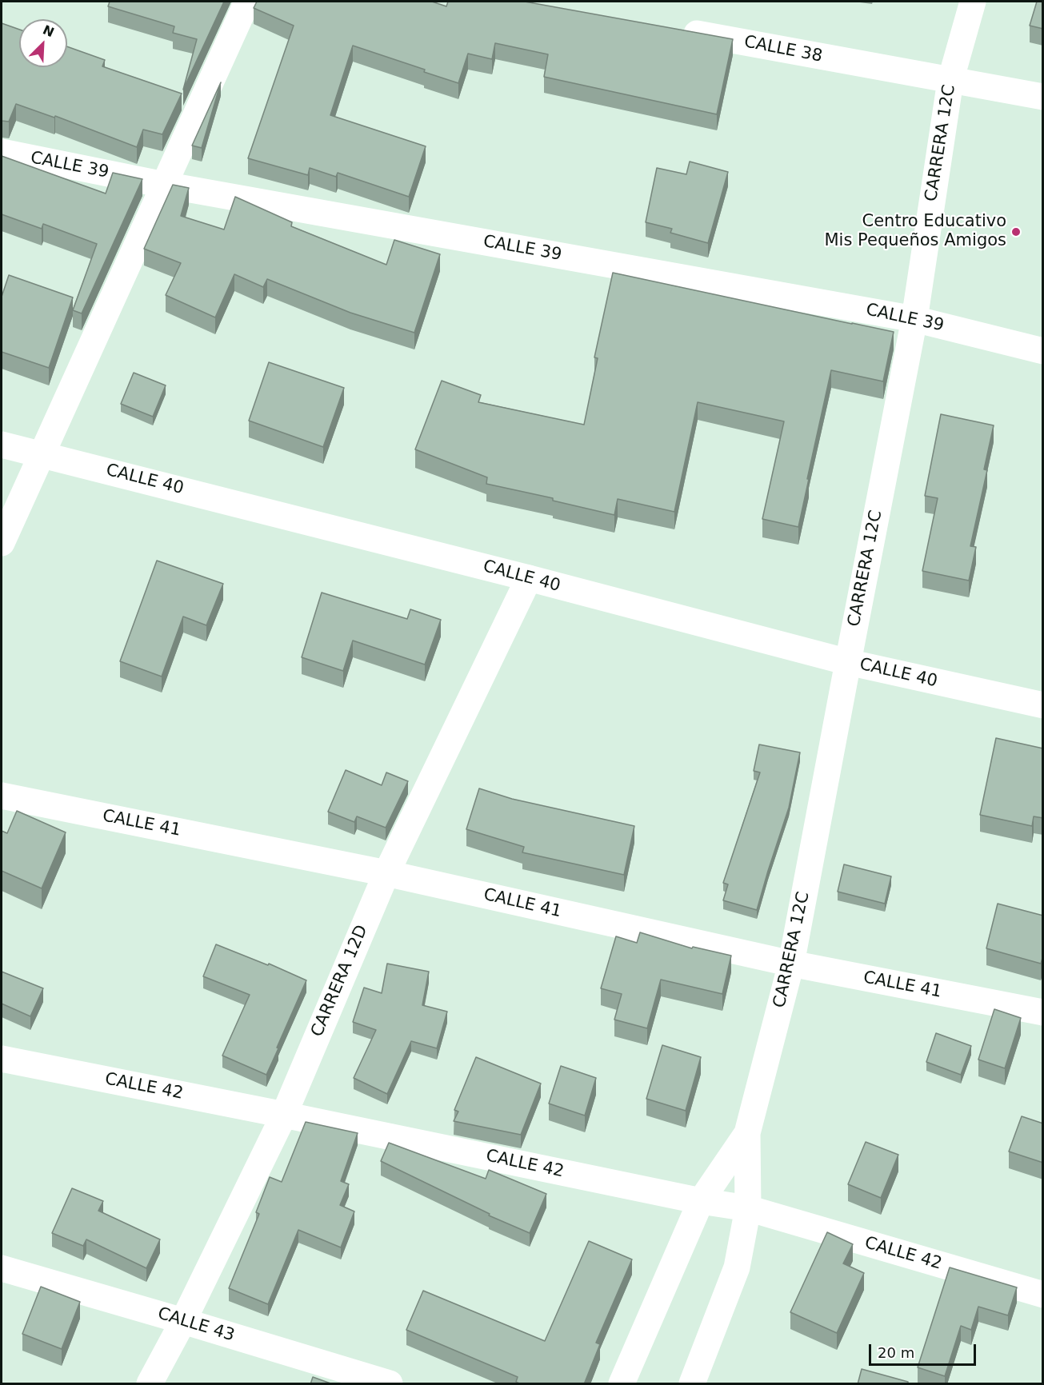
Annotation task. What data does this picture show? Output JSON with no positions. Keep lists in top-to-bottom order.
{
  "streets": {
    "street": [
      "CALLE 38",
      "CARRERA 12C",
      "CALLE 39",
      "CALLE 40",
      "CALLE 41",
      "CARRERA 12D",
      "CALLE 42",
      "CALLE 43"
    ]
  },
  "crossings": [
    ["CALLE 38", "CARRERA 12C"],
    ["CARRERA 12C", "CALLE 39"],
    ["CARRERA 12C", "CALLE 40"],
    ["CARRERA 12C", "CALLE 41"],
    ["CARRERA 12C", "CALLE 42"],
    ["CALLE 40", "CARRERA 12D"],
    ["CALLE 41", "CARRERA 12D"],
    ["CARRERA 12D", "CALLE 42"],
    ["CARRERA 12D", "CALLE 43"]
  ],
  "places": ["Centro Educativo Mis Pequeños Amigos"],
  "scale_bar": "20 m",
  "north": "top right"
}
